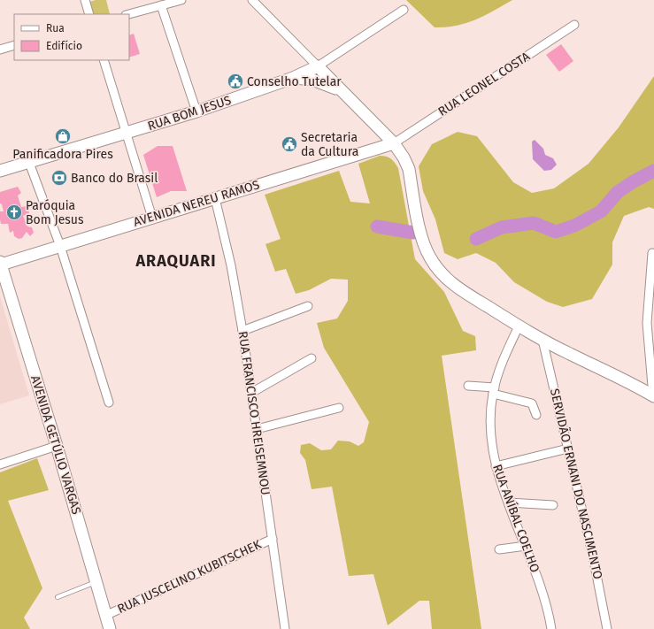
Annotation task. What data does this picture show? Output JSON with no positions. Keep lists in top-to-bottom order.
{
  "streets": {
    "main road": ["RUA BOM JESUS", "AVENIDA NEREU RAMOS", "AVENIDA GETÚLIO VARGAS"],
    "street": [
      "RUA LEONEL COSTA",
      "RUA FRANCISCO HREISEMNOU",
      "SERVIDÃO ERNANI DO NASCIMENTO",
      "RUA ANÍBAL COELHO",
      "RUA JUSCELINO KUBITSCHEK"
    ]
  },
  "crossings": [
    ["RUA LEONEL COSTA", "AVENIDA NEREU RAMOS"],
    ["AVENIDA NEREU RAMOS", "RUA FRANCISCO HREISEMNOU"],
    ["AVENIDA NEREU RAMOS", "AVENIDA GETÚLIO VARGAS"],
    ["RUA FRANCISCO HREISEMNOU", "RUA JUSCELINO KUBITSCHEK"],
    ["AVENIDA GETÚLIO VARGAS", "RUA JUSCELINO KUBITSCHEK"]
  ],
  "districts": ["ARAQUARI"],
  "places": {
    "public building": ["Conselho Tutelar", "Secretaria da Cultura"],
    "shop": ["Panificadora Pires"],
    "bank": ["Banco do Brasil"],
    "church": ["Paróquia Bom Jesus"]
  },
  "legend": ["Rua", "Edifício"]
}
